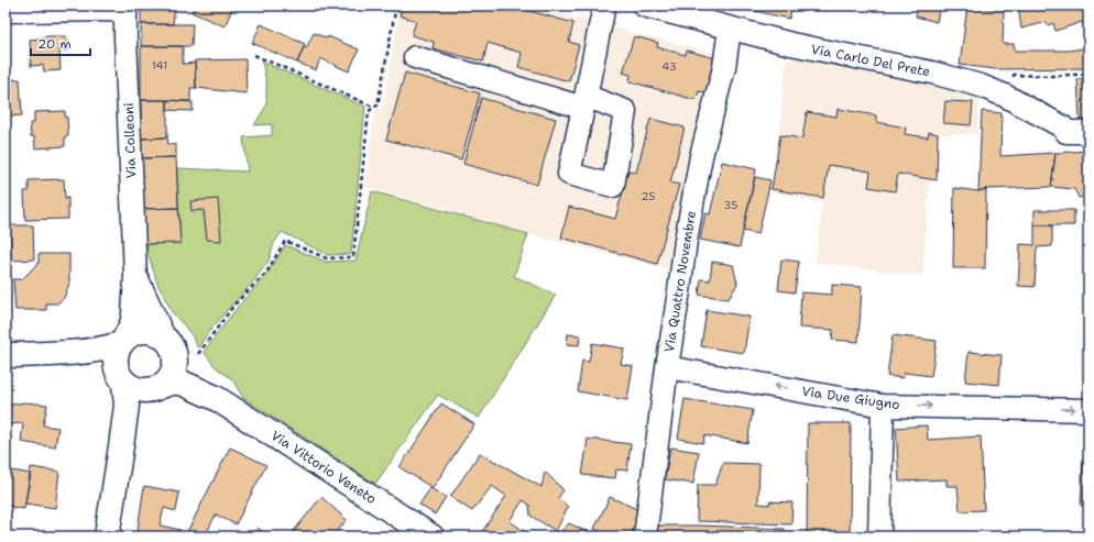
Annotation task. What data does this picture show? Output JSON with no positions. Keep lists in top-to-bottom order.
{
  "streets": {
    "main road": ["Via Vittorio Veneto"],
    "street": [
      "Via Carlo Del Prete",
      "Via Colleoni",
      "Via Quattro Novembre",
      "Via Due Giugno"
    ]
  },
  "crossings": [
    ["Via Carlo Del Prete", "Via Quattro Novembre"],
    ["Via Colleoni", "Via Vittorio Veneto"],
    ["Via Quattro Novembre", "Via Due Giugno"]
  ],
  "house_numbers": [
    "141",
    "43",
    "25",
    "35"
  ],
  "scale_bar": "20 m"
}
